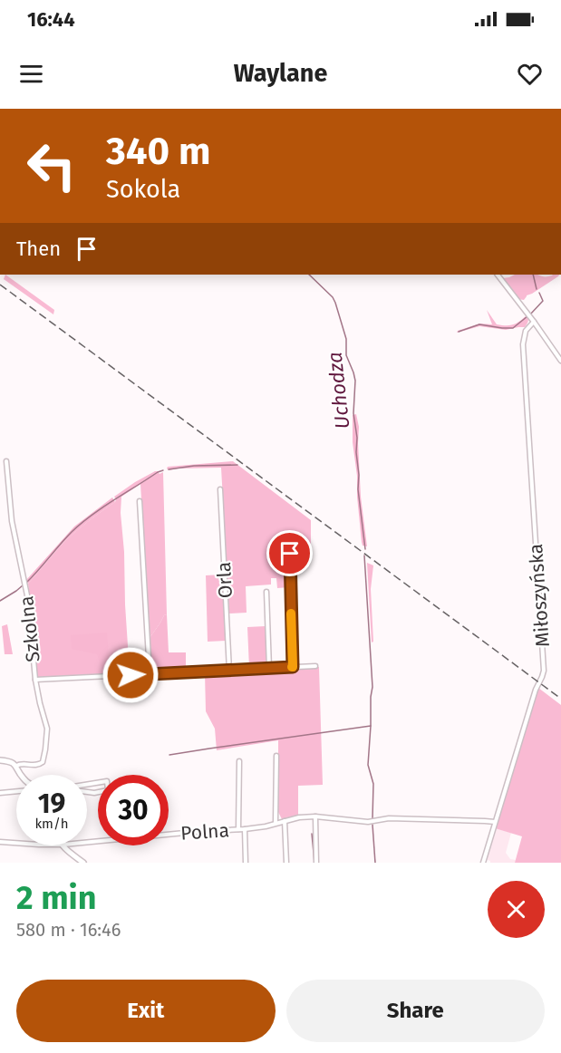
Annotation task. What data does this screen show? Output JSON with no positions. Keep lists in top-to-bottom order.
{
  "streets": {
    "street": [
      "Orla",
      "Miłoszyńska",
      "Szkolna",
      "Polna"
    ]
  },
  "crossings": [
    ["Miłoszyńska", "Polna"]
  ],
  "water": ["Uchodza"],
  "page": {
    "status": "16:44",
    "header": "Waylane",
    "turn": ["340 m", "Sokola"],
    "then": "Then",
    "speed": "19 km/h",
    "limit": "30",
    "heading": ["2 min", "580 m · 16:46"],
    "buttons": ["Exit", "Share"]
  }
}
